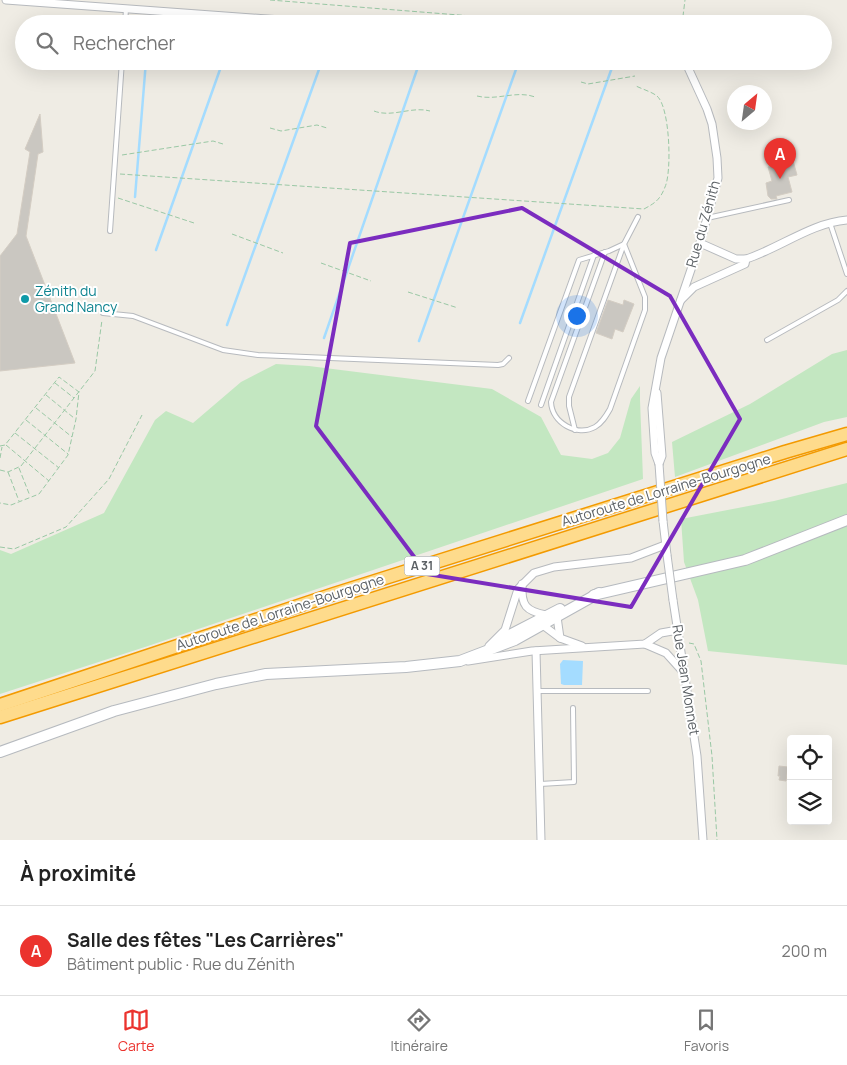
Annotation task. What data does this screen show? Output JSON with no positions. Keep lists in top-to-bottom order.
{
  "streets": {
    "highway": ["Autoroute de Lorraine-Bourgogne", "A 31"],
    "street": ["Rue du Zénith", "Rue Jean Monnet"]
  },
  "crossings": [
    ["Rue du Zénith", "Rue Jean Monnet"]
  ],
  "places": ["Zénith du Grand Nancy"],
  "north": "top right",
  "page": {
    "search": "Rechercher",
    "pins": "A",
    "heading": "À proximité",
    "list": [
      {
        "mark": "A",
        "name": "Salle des fêtes \"Les Carrières\"",
        "note": "Bâtiment public · Rue du Zénith",
        "value": "200 m"
      }
    ],
    "nav": ["Carte", "Itinéraire", "Favoris"]
  }
}
